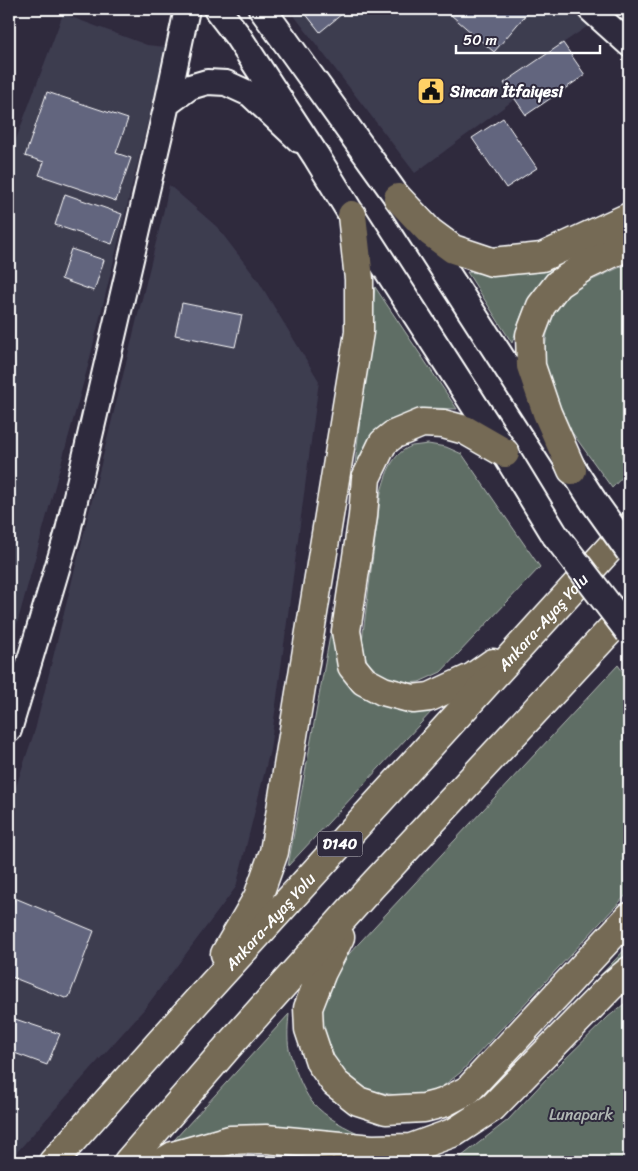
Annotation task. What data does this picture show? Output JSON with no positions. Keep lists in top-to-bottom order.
{
  "streets": {
    "highway": ["Ankara-Ayaş Yolu", "D140"]
  },
  "parks": ["Lunapark"],
  "places": {
    "public building": ["Sincan İtfaiyesi"]
  },
  "scale_bar": "50 m"
}
